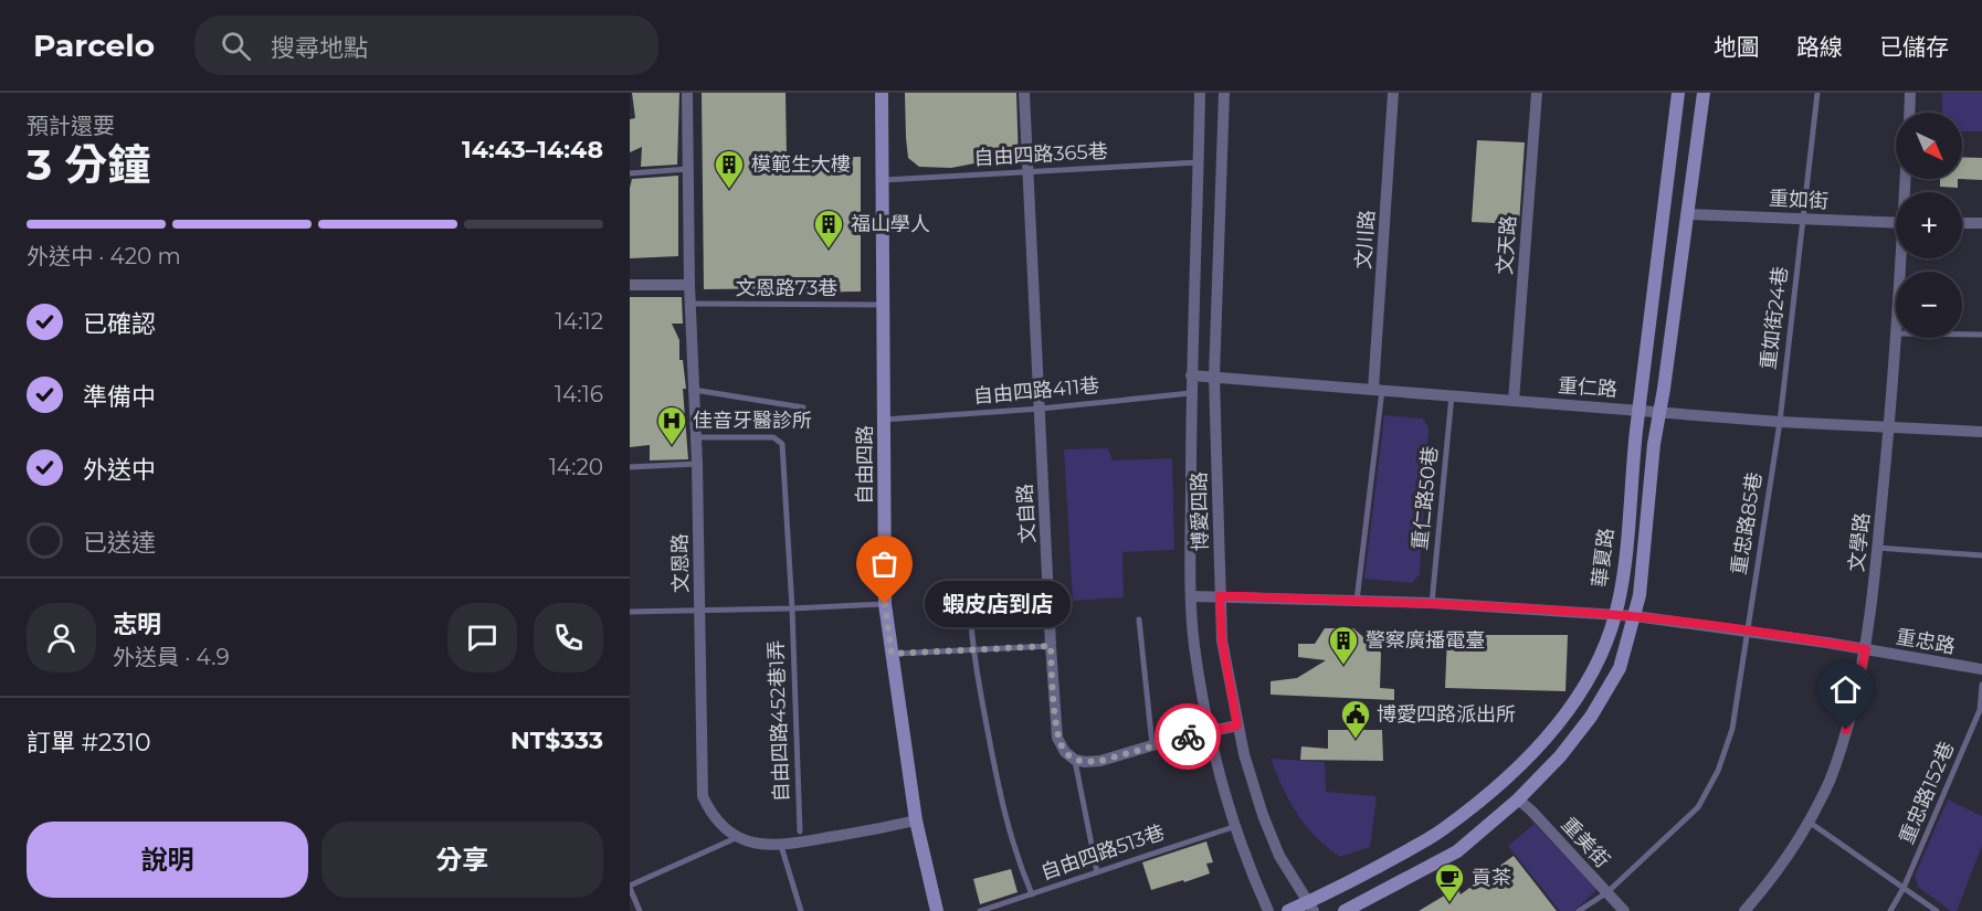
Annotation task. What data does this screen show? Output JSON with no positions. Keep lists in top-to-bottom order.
{
  "streets": {
    "street": [
      "重如街",
      "文川路",
      "文天路",
      "重仁路",
      "自由四路",
      "博愛四路",
      "文自路",
      "文學路",
      "華夏路",
      "文恩路",
      "重忠路",
      "重美街"
    ],
    "lane": [
      "自由四路365巷",
      "文恩路73巷",
      "重如街24巷",
      "自由四路411巷",
      "重仁路50巷",
      "重忠路85巷",
      "自由四路452巷1弄",
      "重忠路152巷",
      "自由四路513巷"
    ]
  },
  "crossings": [
    ["自由四路365巷", "自由四路"],
    ["自由四路365巷", "博愛四路"],
    ["自由四路365巷", "文自路"],
    ["重如街", "重如街24巷"],
    ["重如街", "華夏路"],
    ["文川路", "重仁路"],
    ["文天路", "重仁路"],
    ["文恩路73巷", "自由四路"],
    ["文恩路73巷", "文恩路"],
    ["重如街24巷", "重仁路"],
    ["重如街24巷", "重忠路85巷"],
    ["重仁路", "重仁路50巷"],
    ["重仁路", "博愛四路"],
    ["重仁路", "重忠路85巷"],
    ["重仁路", "文學路"],
    ["重仁路", "華夏路"],
    ["自由四路411巷", "自由四路"],
    ["自由四路411巷", "博愛四路"],
    ["自由四路411巷", "文自路"],
    ["自由四路", "文恩路"],
    ["重仁路50巷", "重忠路"],
    ["博愛四路", "華夏路"],
    ["博愛四路", "重忠路"],
    ["博愛四路", "自由四路513巷"],
    ["重忠路85巷", "重忠路"],
    ["重忠路85巷", "重美街"],
    ["文學路", "重忠路"],
    ["華夏路", "重忠路"],
    ["華夏路", "重美街"],
    ["文恩路", "自由四路452巷1弄"]
  ],
  "places": {
    "building": ["模範生大樓", "福山學人", "警察廣播電臺"],
    "hospital": ["佳音牙醫診所"],
    "other": ["蝦皮店到店"],
    "public building": ["博愛四路派出所"],
    "cafe": ["貢茶"]
  },
  "north": "bottom right",
  "page": {
    "header": "Parcelo",
    "search": "搜尋地點",
    "nav": ["地圖", "路線", "已儲存"],
    "heading": ["3 分鐘", "預計還要", "14:43–14:48"],
    "panel": [
      "志明",
      "外送員 · 4.9",
      "訂單 #2310",
      "NT$333"
    ],
    "map_buttons": ["+", "−"],
    "bar": "外送中 · 420 m",
    "list": [
      ["已確認", "14:12"],
      ["準備中", "14:16"],
      ["外送中", "14:20"],
      "已送達"
    ],
    "bubble": "蝦皮店到店",
    "buttons": ["說明", "分享"]
  }
}
